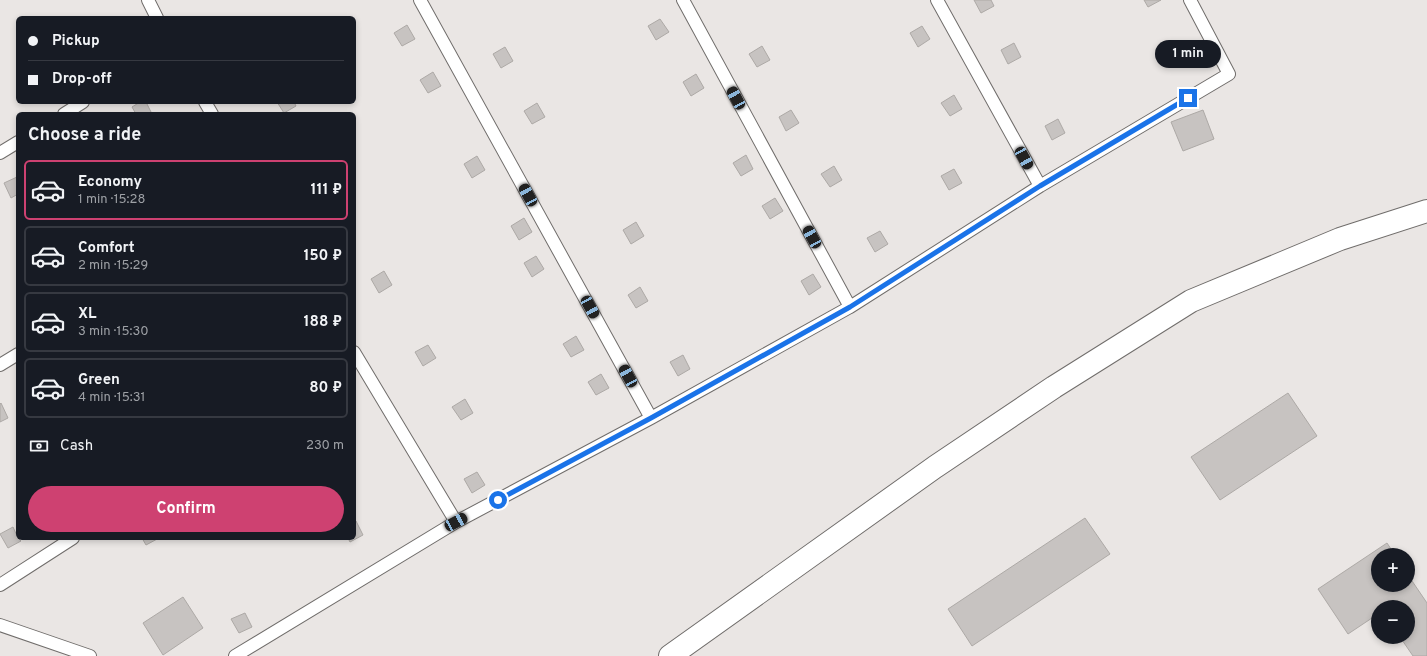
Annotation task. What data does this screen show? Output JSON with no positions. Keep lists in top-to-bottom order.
{
  "page": {
    "banner": ["Pickup", "Drop-off"],
    "bubble": "1 min",
    "heading": "Choose a ride",
    "list": [
      {
        "name": "Economy",
        "note": "1 min · 15:28",
        "value": "111 ₽"
      },
      {
        "name": "Comfort",
        "note": "2 min · 15:29",
        "value": "150 ₽"
      },
      {
        "name": "XL",
        "note": "3 min · 15:30",
        "value": "188 ₽"
      },
      {
        "name": "Green",
        "note": "4 min · 15:31",
        "value": "80 ₽"
      }
    ],
    "pay": ["Cash", "230 m"],
    "buttons": "Confirm",
    "map_buttons": ["+", "−"]
  }
}
